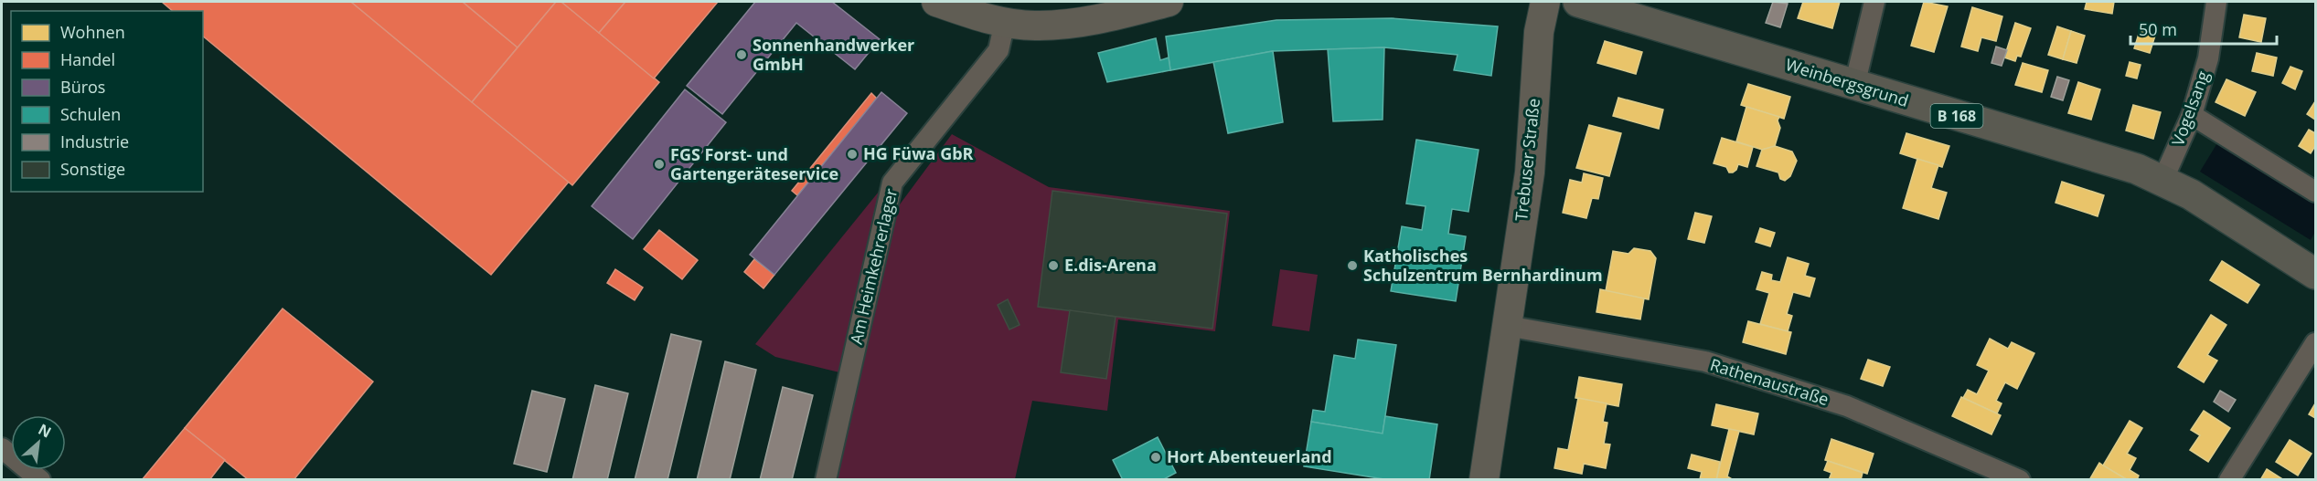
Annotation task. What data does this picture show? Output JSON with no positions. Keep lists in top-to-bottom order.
{
  "streets": {
    "main road": ["Weinbergsgrund", "B 168"],
    "street": [
      "Vogelsang",
      "Trebuser Straße",
      "Am Heimkehrerlager",
      "Rathenaustraße"
    ]
  },
  "crossings": [
    ["Weinbergsgrund", "Vogelsang"],
    ["Trebuser Straße", "Rathenaustraße"]
  ],
  "places": [
    "Sonnenhandwerker GmbH",
    "HG Füwa GbR",
    "FGS Forst- und Gartengeräteservice",
    "E.dis-Arena",
    "Katholisches Schulzentrum Bernhardinum",
    "Hort Abenteuerland"
  ],
  "legend": [
    "Wohnen",
    "Handel",
    "Büros",
    "Schulen",
    "Industrie",
    "Sonstige"
  ],
  "scale_bar": "50 m",
  "north": "top right"
}
